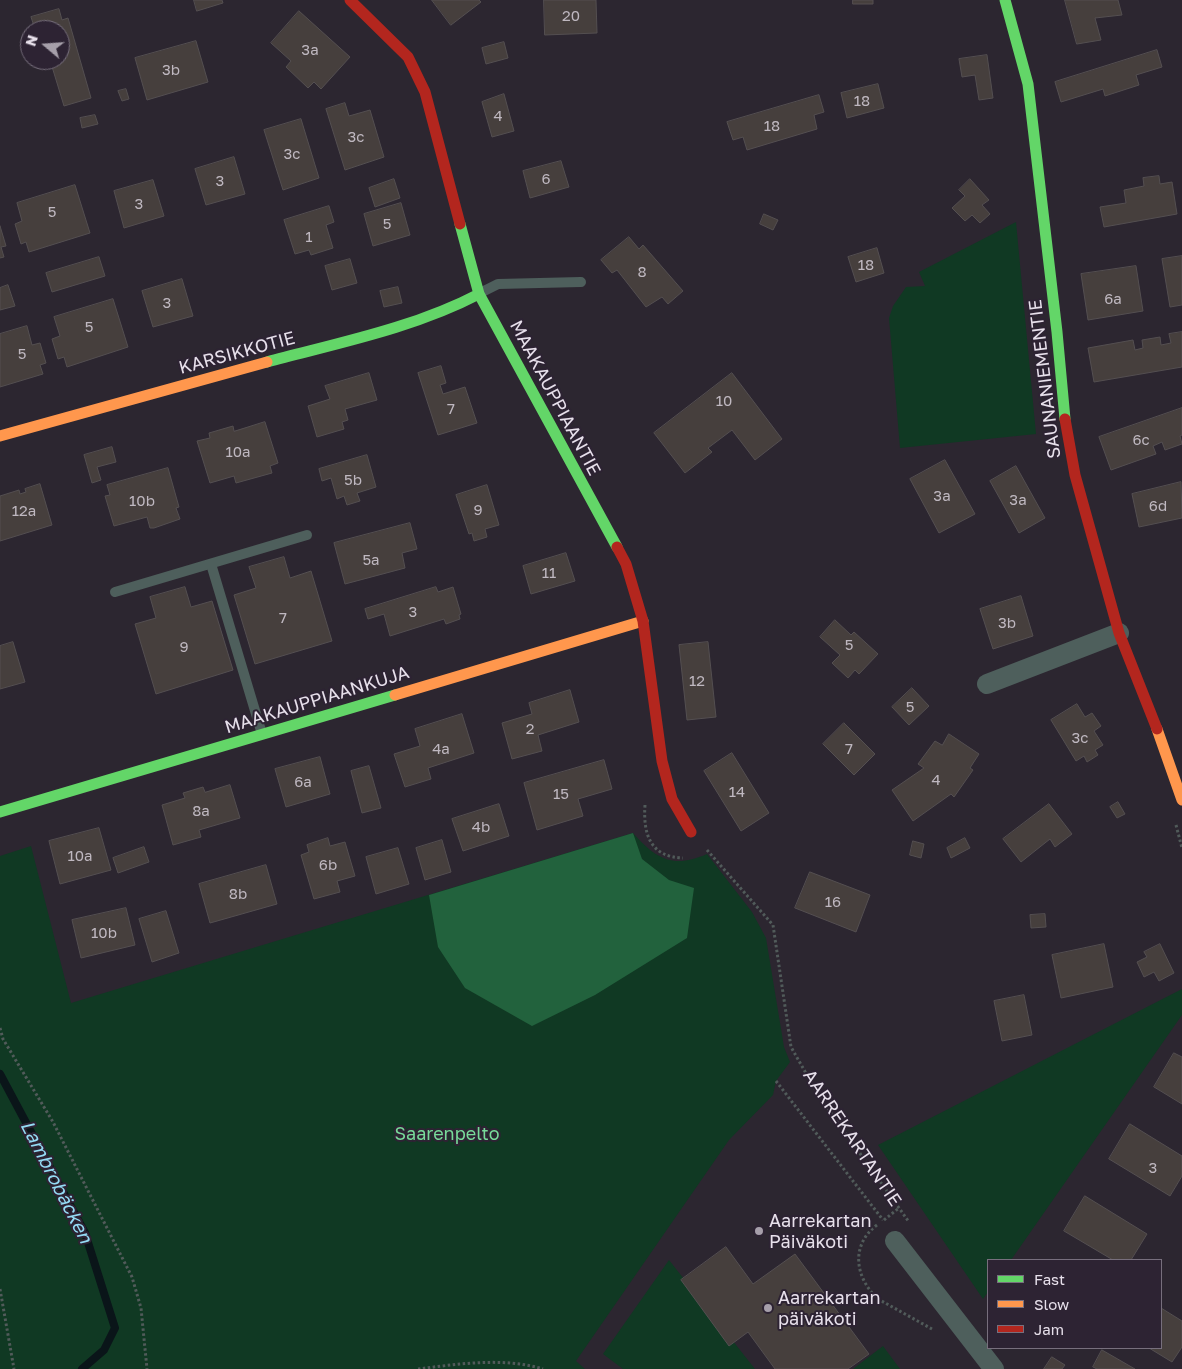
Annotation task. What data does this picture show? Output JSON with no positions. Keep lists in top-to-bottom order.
{
  "streets": {
    "street": [
      "KARSIKKOTIE",
      "SAUNANIEMENTIE",
      "MAAKAUPPIAANTIE",
      "MAAKAUPPIAANKUJA"
    ],
    "path": ["AARREKARTANTIE"]
  },
  "crossings": [
    ["KARSIKKOTIE", "MAAKAUPPIAANTIE"],
    ["MAAKAUPPIAANTIE", "MAAKAUPPIAANKUJA"],
    ["MAAKAUPPIAANTIE", "AARREKARTANTIE"]
  ],
  "water": ["Lambrobäcken"],
  "parks": ["Saarenpelto"],
  "places": ["Aarrekartan Päiväkoti", "Aarrekartan päiväkoti"],
  "house_numbers": [
    "20",
    "3a",
    "3b",
    "18",
    "4",
    "18",
    "3c",
    "3c",
    "6",
    "3",
    "3",
    "5",
    "5",
    "1",
    "18",
    "8",
    "6a",
    "3",
    "5",
    "5",
    "10",
    "7",
    "6c",
    "10a",
    "5b",
    "3a",
    "3a",
    "10b",
    "6d",
    "9",
    "12a",
    "5a",
    "11",
    "3",
    "7",
    "3b",
    "5",
    "9",
    "12",
    "5",
    "2",
    "3c",
    "4a",
    "7",
    "4",
    "6a",
    "14",
    "15",
    "8a",
    "4b",
    "10a",
    "6b",
    "8b",
    "16",
    "10b",
    "3"
  ],
  "legend": ["Fast", "Slow", "Jam"],
  "north": "left"
}
